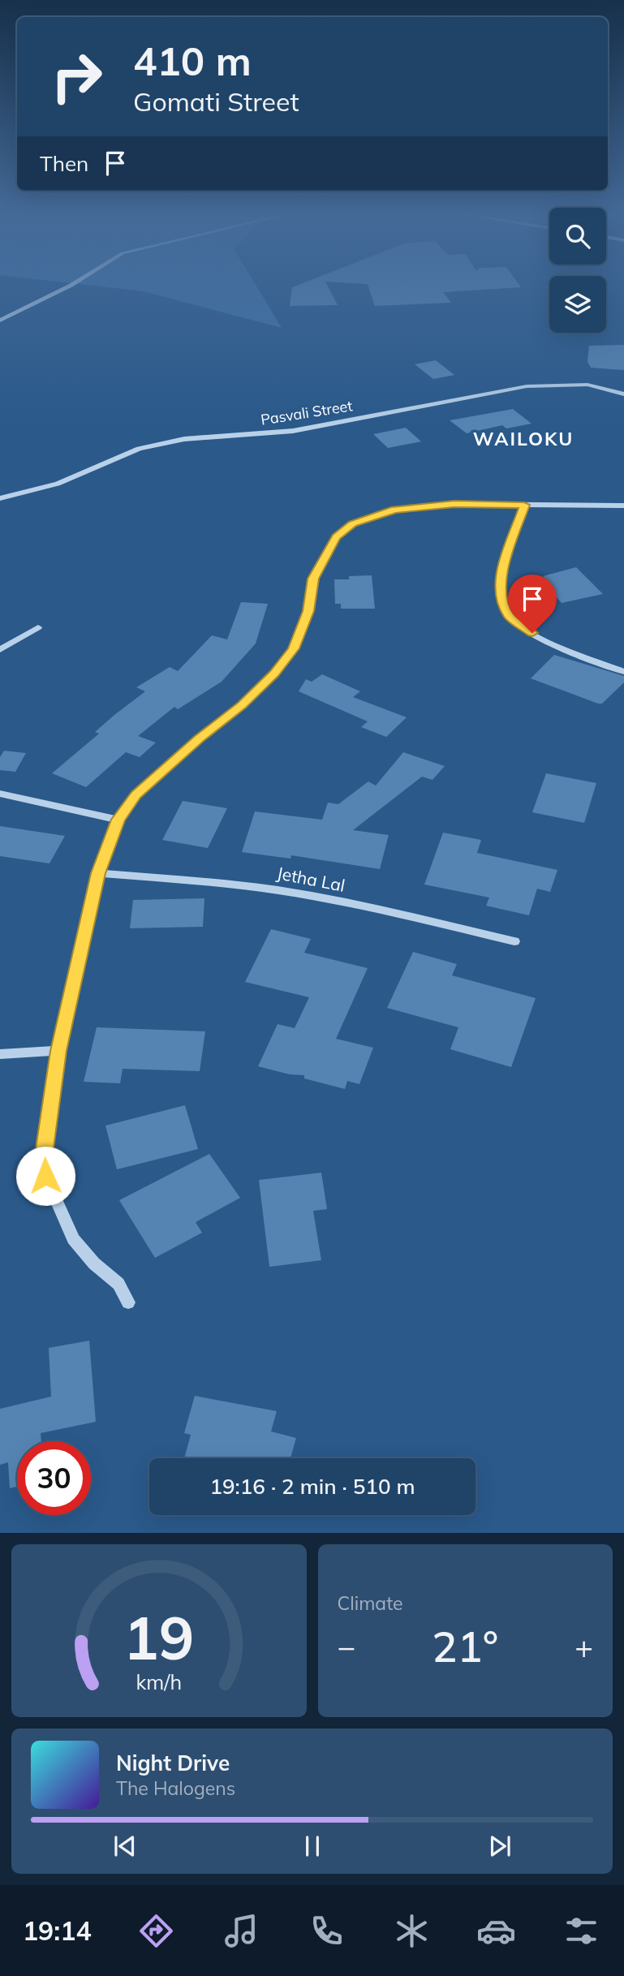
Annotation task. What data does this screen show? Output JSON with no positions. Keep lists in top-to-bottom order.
{
  "streets": {
    "street": ["Pasvali Street", "Jetha Lal"]
  },
  "districts": ["WAILOKU"],
  "page": {
    "turn": ["410 m", "Gomati Street"],
    "then": "Then",
    "limit": "30",
    "trip": "19:16 · 2 min · 510 m",
    "tile": "Climate",
    "heat": ["−", "21°", "+"],
    "song": ["Night Drive", "The Halogens"],
    "tabs": "19:14",
    "gauge": ["19", "km/h"]
  }
}
